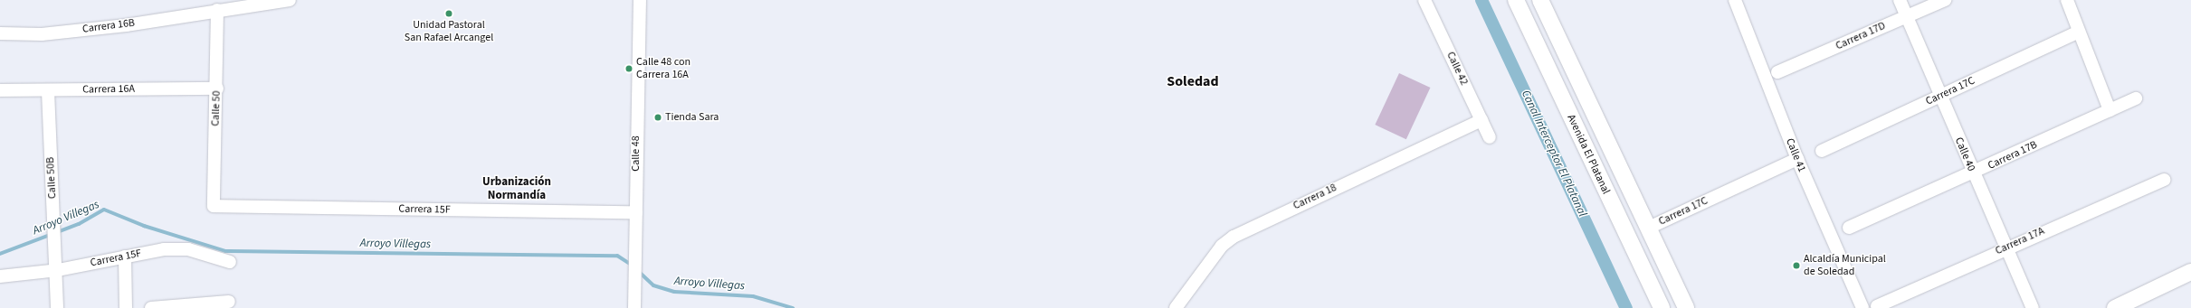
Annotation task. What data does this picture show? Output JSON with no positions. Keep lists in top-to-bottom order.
{
  "streets": {
    "main road": ["Avenida El Platanal"],
    "street": [
      "Carrera 16B",
      "Carrera 17D",
      "Calle 42",
      "Carrera 16A",
      "Carrera 17C",
      "Calle 50",
      "Calle 48",
      "Calle 40",
      "Calle 41",
      "Carrera 17B",
      "Calle 50B",
      "Carrera 18",
      "Carrera 15F",
      "Carrera 17A"
    ]
  },
  "crossings": [
    ["Carrera 16B", "Calle 50"],
    ["Carrera 17D", "Calle 40"],
    ["Calle 42", "Carrera 18"],
    ["Carrera 16A", "Calle 50"],
    ["Carrera 16A", "Calle 50B"],
    ["Carrera 17C", "Avenida El Platanal"],
    ["Carrera 17C", "Calle 40"],
    ["Carrera 17C", "Calle 41"],
    ["Calle 50", "Carrera 15F"],
    ["Calle 48", "Carrera 15F"],
    ["Calle 40", "Carrera 17B"],
    ["Calle 40", "Carrera 17A"],
    ["Calle 50B", "Carrera 15F"]
  ],
  "districts": ["Soledad", "Urbanización Normandía"],
  "water": ["Canal Interceptor El Platanal", "Arroyo Villegas"],
  "places": [
    "Unidad Pastoral San Rafael Arcangel",
    "Calle 48 con Carrera 16A",
    "Tienda Sara",
    "Alcaldía Municipal de Soledad"
  ]
}
